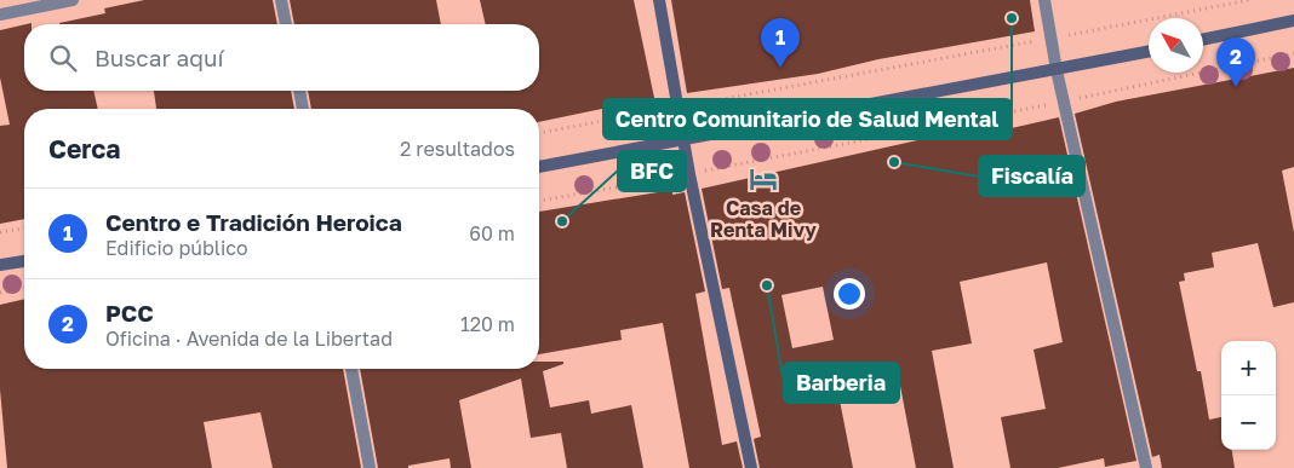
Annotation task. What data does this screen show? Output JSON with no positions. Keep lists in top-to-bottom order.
{
  "places": {
    "other": [
      "Centro Comunitario de Salud Mental",
      "Fiscalía",
      "BFC",
      "Barberia"
    ],
    "hotel": ["Casa de Renta Mivy"]
  },
  "north": "top left",
  "page": {
    "pins": ["1", "2"],
    "search": "Buscar aquí",
    "heading": ["Cerca", "2 resultados"],
    "list": [
      {
        "mark": "1",
        "name": "Centro e Tradición Heroica",
        "note": "Edificio público",
        "value": "60 m"
      },
      {
        "mark": "2",
        "name": "PCC",
        "note": "Oficina · Avenida de la Libertad",
        "value": "120 m"
      }
    ],
    "map_buttons": ["+", "−"]
  }
}
